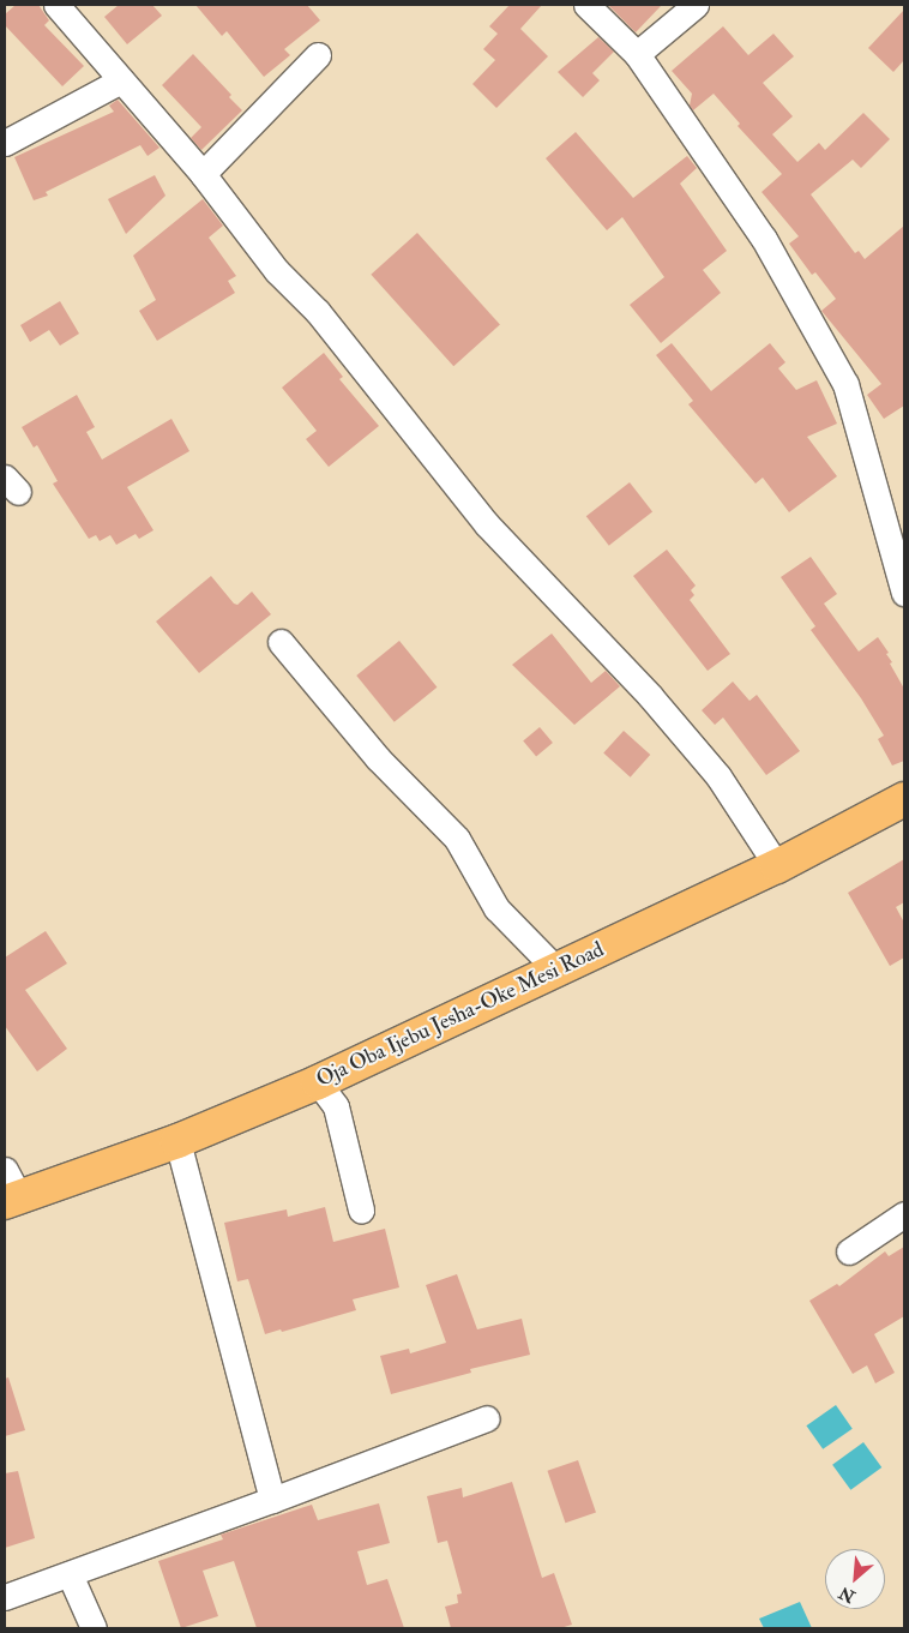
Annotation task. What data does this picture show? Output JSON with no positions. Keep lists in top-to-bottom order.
{
  "streets": {
    "main road": ["Oja Oba Ijebu Jesha-Oke Mesi Road"]
  },
  "north": "bottom left"
}
